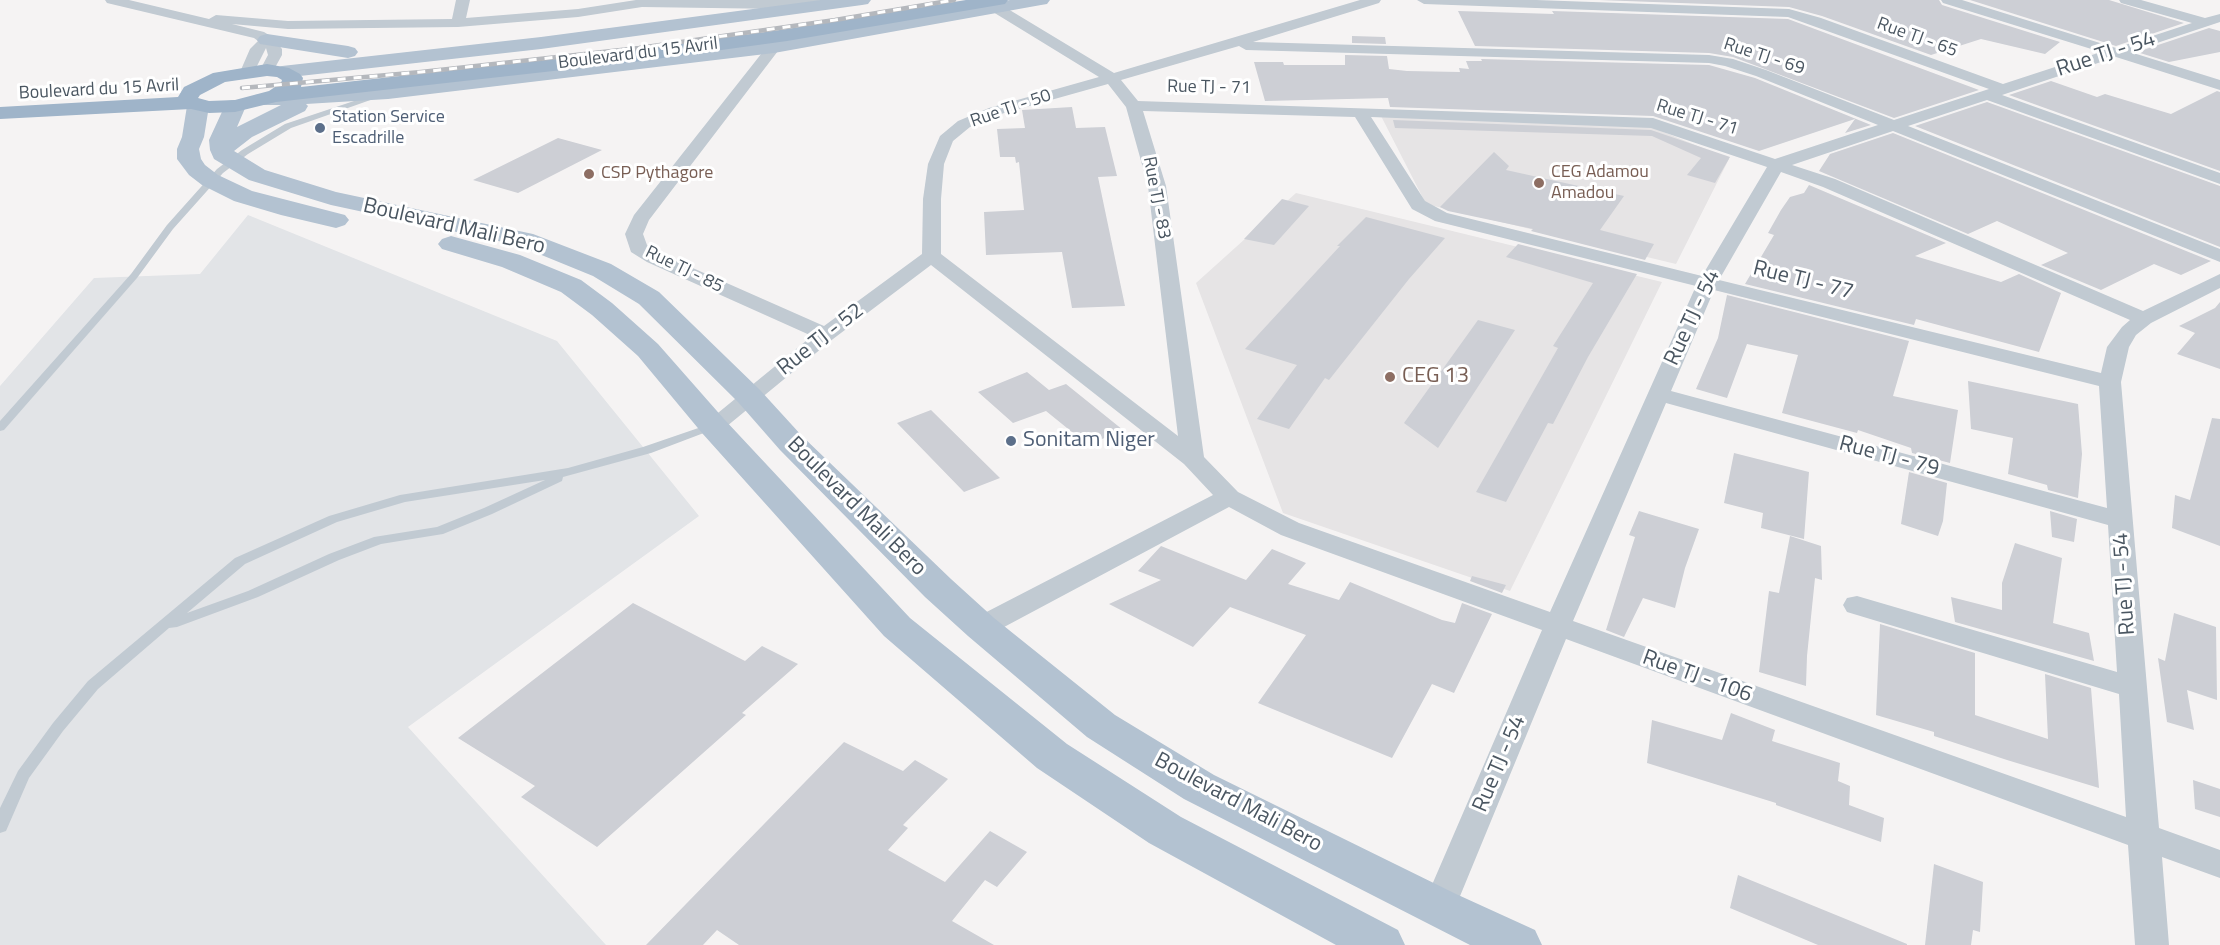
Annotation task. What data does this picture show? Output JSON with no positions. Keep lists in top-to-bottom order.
{
  "streets": {
    "highway": ["Boulevard du 15 Avril"],
    "main road": ["Boulevard Mali Bero"],
    "street": [
      "Rue TJ - 65",
      "Rue TJ - 54",
      "Rue TJ - 69",
      "Rue TJ - 71",
      "Rue TJ - 50",
      "Rue TJ - 83",
      "Rue TJ - 85",
      "Rue TJ - 77",
      "Rue TJ - 52",
      "Rue TJ - 79",
      "Rue TJ - 106"
    ]
  },
  "crossings": [
    ["Rue TJ - 65", "Rue TJ - 54"],
    ["Boulevard du 15 Avril", "Rue TJ - 83"],
    ["Boulevard du 15 Avril", "Boulevard Mali Bero"],
    ["Boulevard du 15 Avril", "Rue TJ - 85"],
    ["Rue TJ - 54", "Rue TJ - 69"],
    ["Rue TJ - 54", "Rue TJ - 71"],
    ["Rue TJ - 54", "Boulevard Mali Bero"],
    ["Rue TJ - 54", "Rue TJ - 77"],
    ["Rue TJ - 54", "Rue TJ - 79"],
    ["Rue TJ - 54", "Rue TJ - 106"],
    ["Rue TJ - 69", "Rue TJ - 50"],
    ["Rue TJ - 71", "Rue TJ - 83"],
    ["Rue TJ - 71", "Rue TJ - 77"],
    ["Rue TJ - 50", "Rue TJ - 83"],
    ["Rue TJ - 50", "Rue TJ - 52"],
    ["Rue TJ - 83", "Rue TJ - 106"],
    ["Boulevard Mali Bero", "Rue TJ - 52"],
    ["Rue TJ - 85", "Rue TJ - 52"]
  ],
  "places": [
    "Station Service Escadrille",
    "CSP Pythagore",
    "CEG Adamou Amadou",
    "CEG 13",
    "Sonitam Niger"
  ]
}
